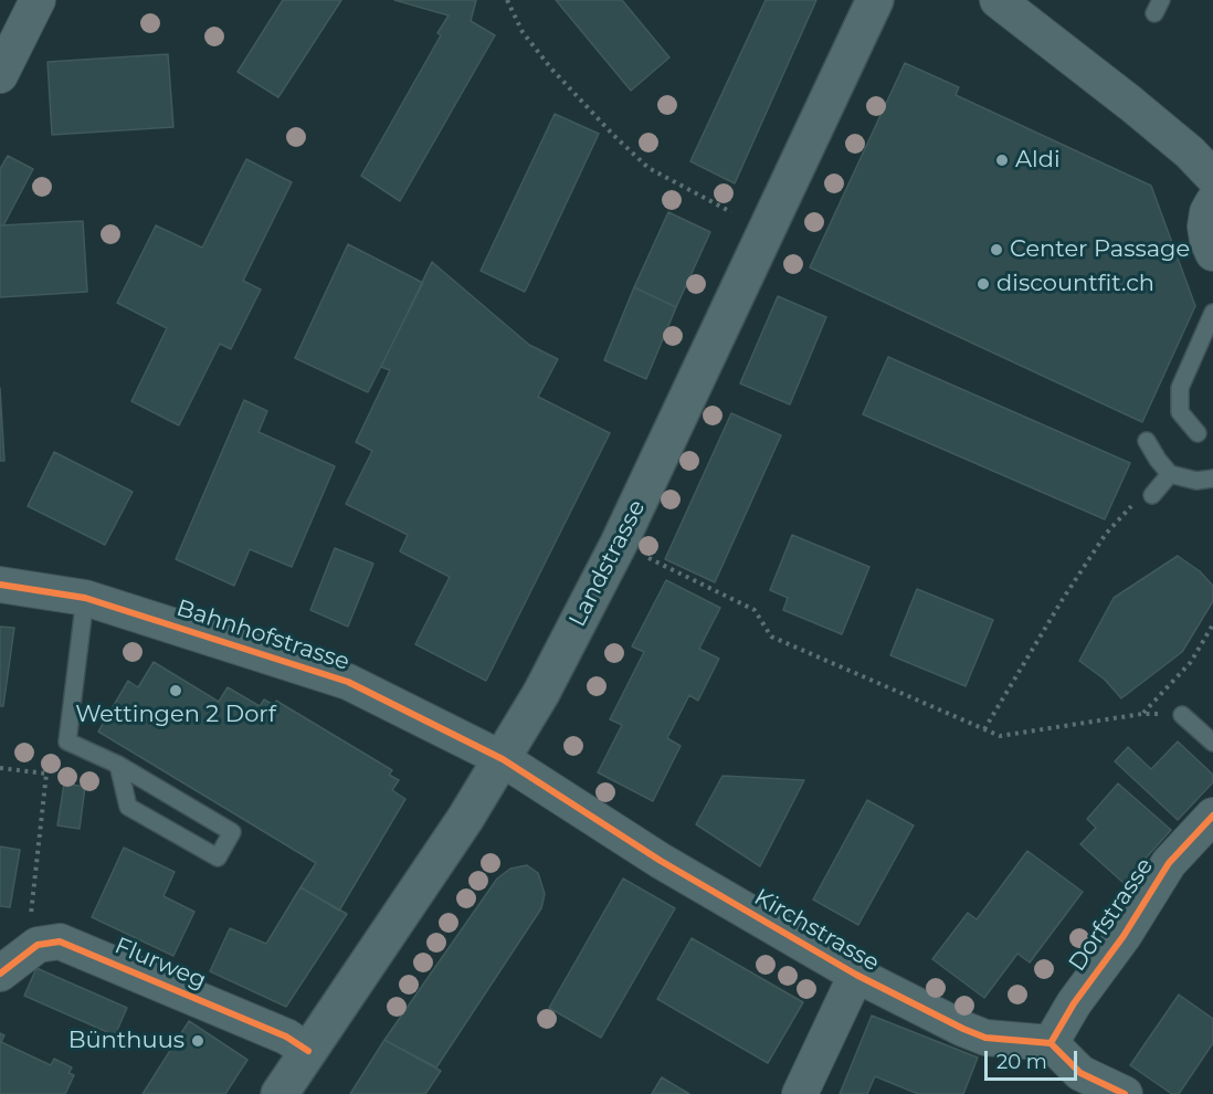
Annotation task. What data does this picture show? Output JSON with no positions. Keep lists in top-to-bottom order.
{
  "streets": {
    "main road": ["Landstrasse"],
    "street": [
      "Bahnhofstrasse",
      "Dorfstrasse",
      "Kirchstrasse",
      "Flurweg"
    ]
  },
  "crossings": [
    ["Landstrasse", "Bahnhofstrasse"],
    ["Landstrasse", "Kirchstrasse"],
    ["Landstrasse", "Flurweg"],
    ["Bahnhofstrasse", "Kirchstrasse"],
    ["Dorfstrasse", "Kirchstrasse"]
  ],
  "places": [
    "Aldi",
    "Center Passage",
    "discountfit.ch",
    "Wettingen 2 Dorf",
    "Bünthuus"
  ],
  "scale_bar": "20 m"
}
